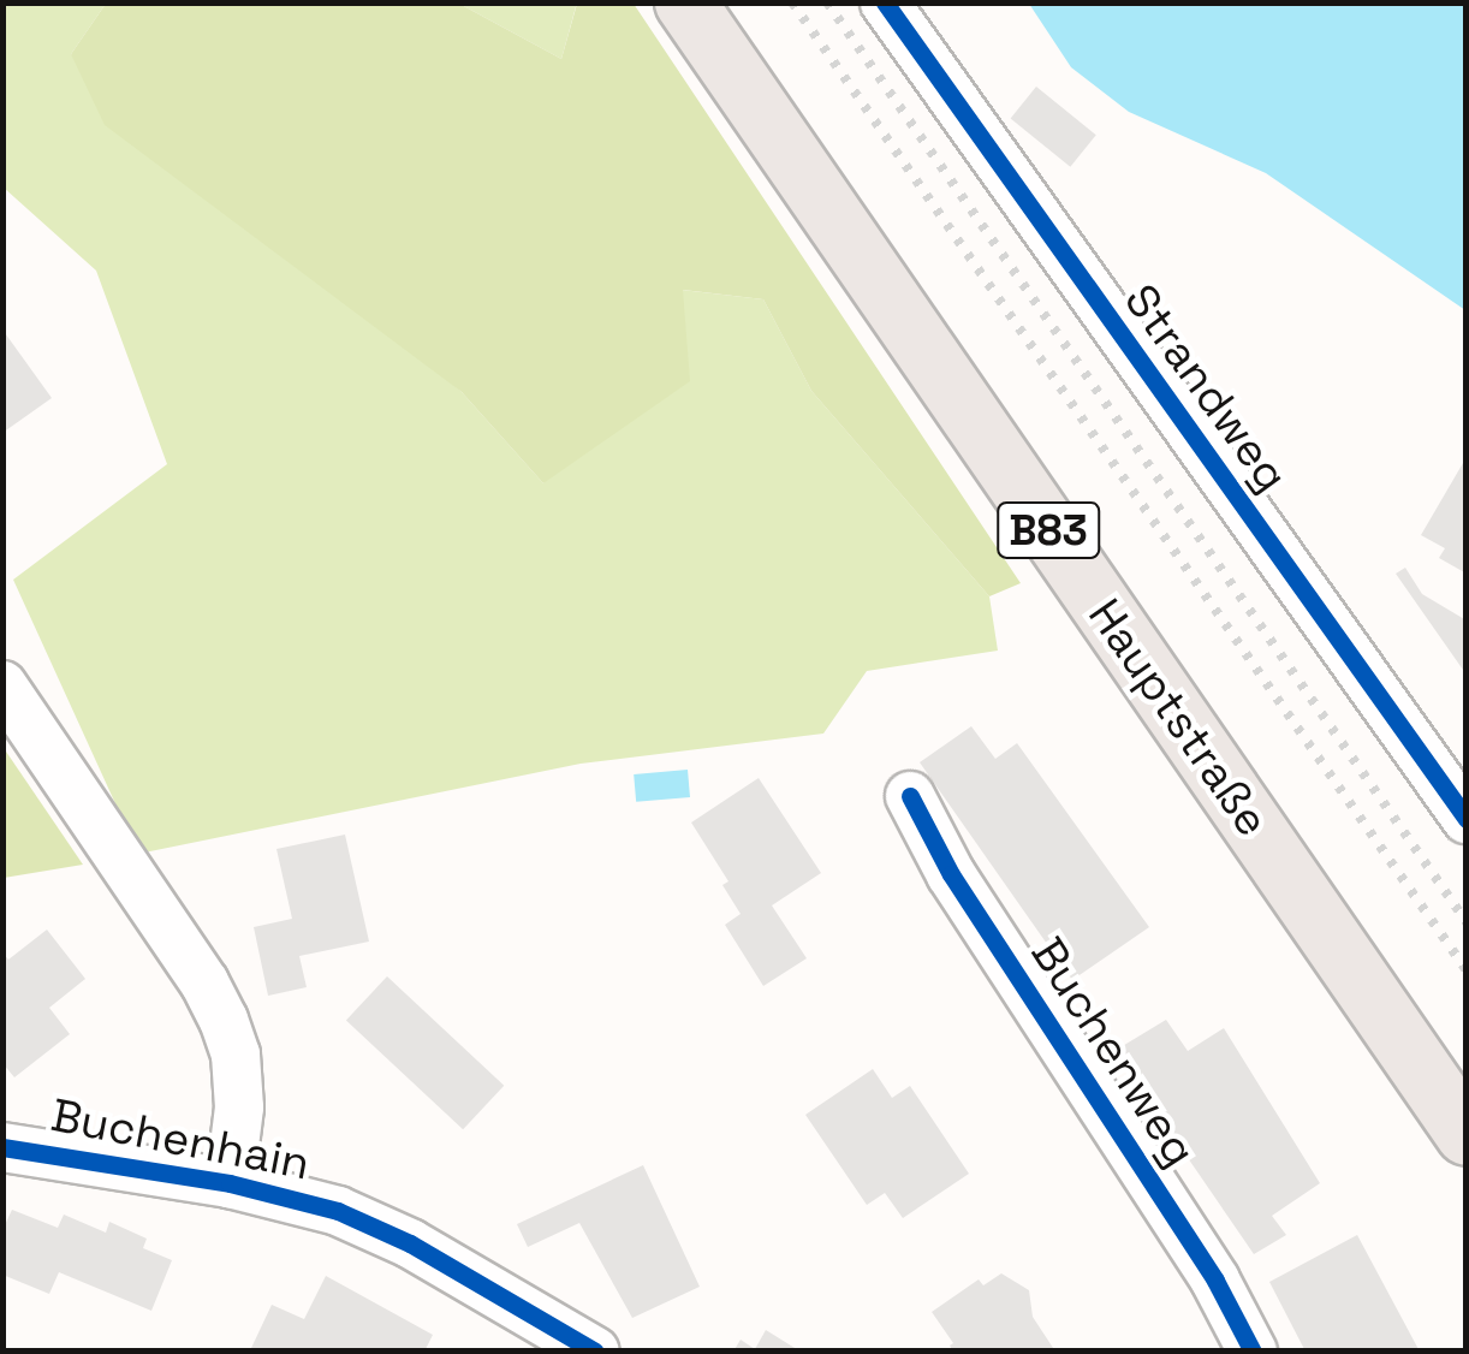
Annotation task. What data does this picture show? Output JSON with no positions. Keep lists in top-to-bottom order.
{
  "streets": {
    "main road": ["B83", "Hauptstraße"],
    "street": ["Strandweg", "Buchenweg", "Buchenhain"]
  }
}
